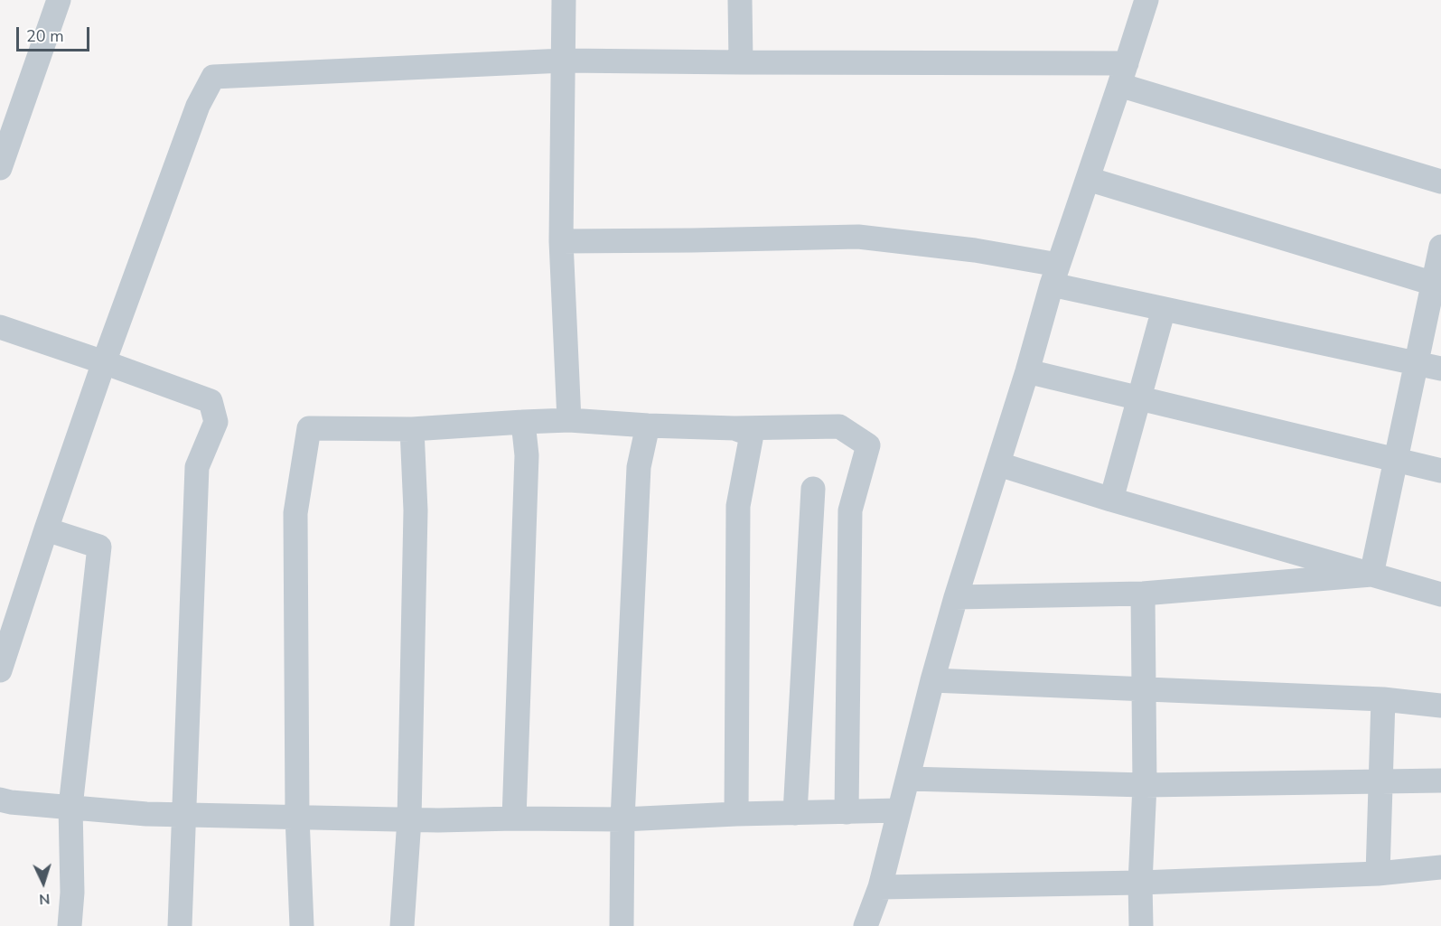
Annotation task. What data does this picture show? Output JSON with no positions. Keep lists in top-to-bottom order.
{
  "scale_bar": "20 m",
  "north": "bottom"
}
